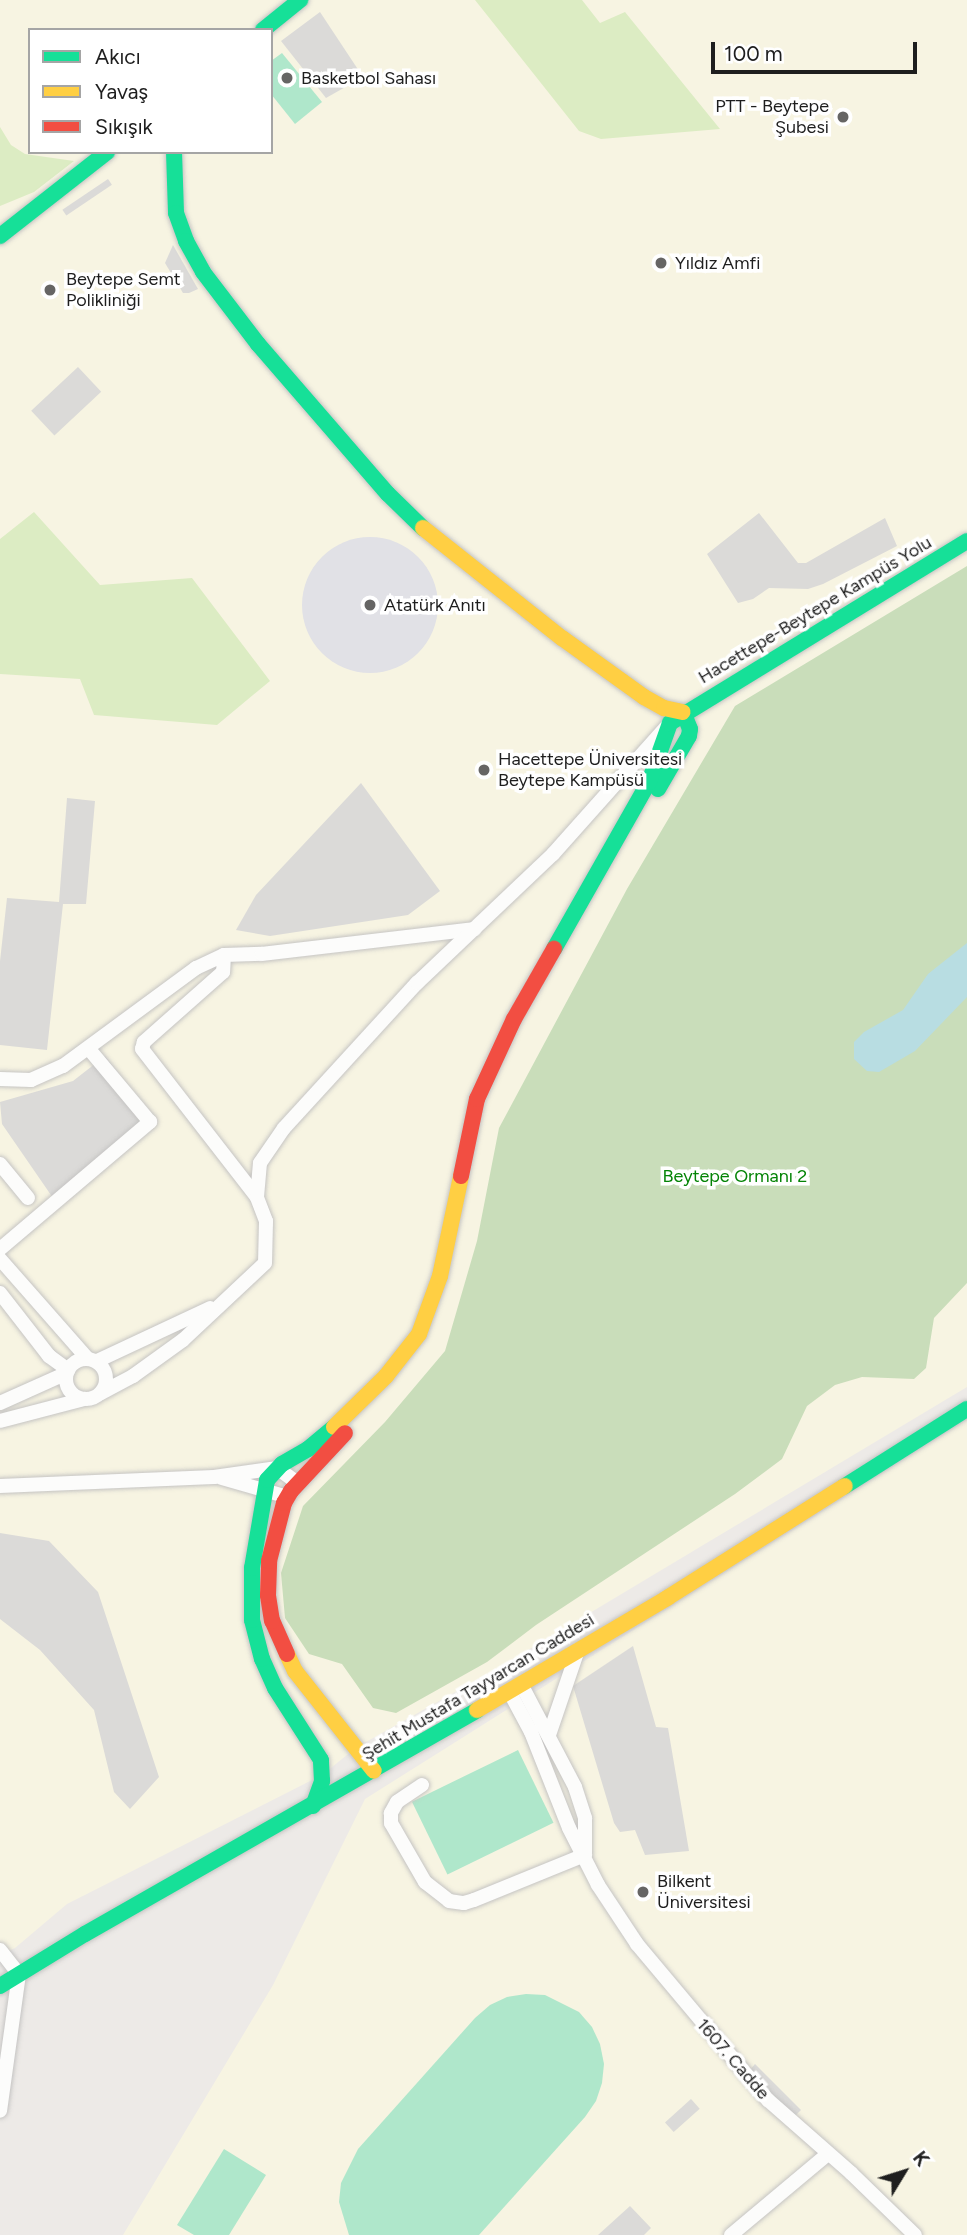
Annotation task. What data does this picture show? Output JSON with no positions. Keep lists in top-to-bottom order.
{
  "streets": {
    "street": ["Hacettepe-Beytepe Kampüs Yolu", "Şehit Mustafa Tayyarcan Caddesi", "1607. Cadde"]
  },
  "crossings": [
    ["Şehit Mustafa Tayyarcan Caddesi", "1607. Cadde"]
  ],
  "parks": ["Beytepe Ormanı 2"],
  "places": [
    "Basketbol Sahası",
    "PTT - Beytepe Şubesi",
    "Yıldız Amfi",
    "Beytepe Semt Polikliniği",
    "Atatürk Anıtı",
    "Hacettepe Üniversitesi Beytepe Kampüsü",
    "Bilkent Üniversitesi"
  ],
  "legend": ["Akıcı", "Yavaş", "Sıkışık"],
  "scale_bar": "100 m",
  "north": "top right"
}
